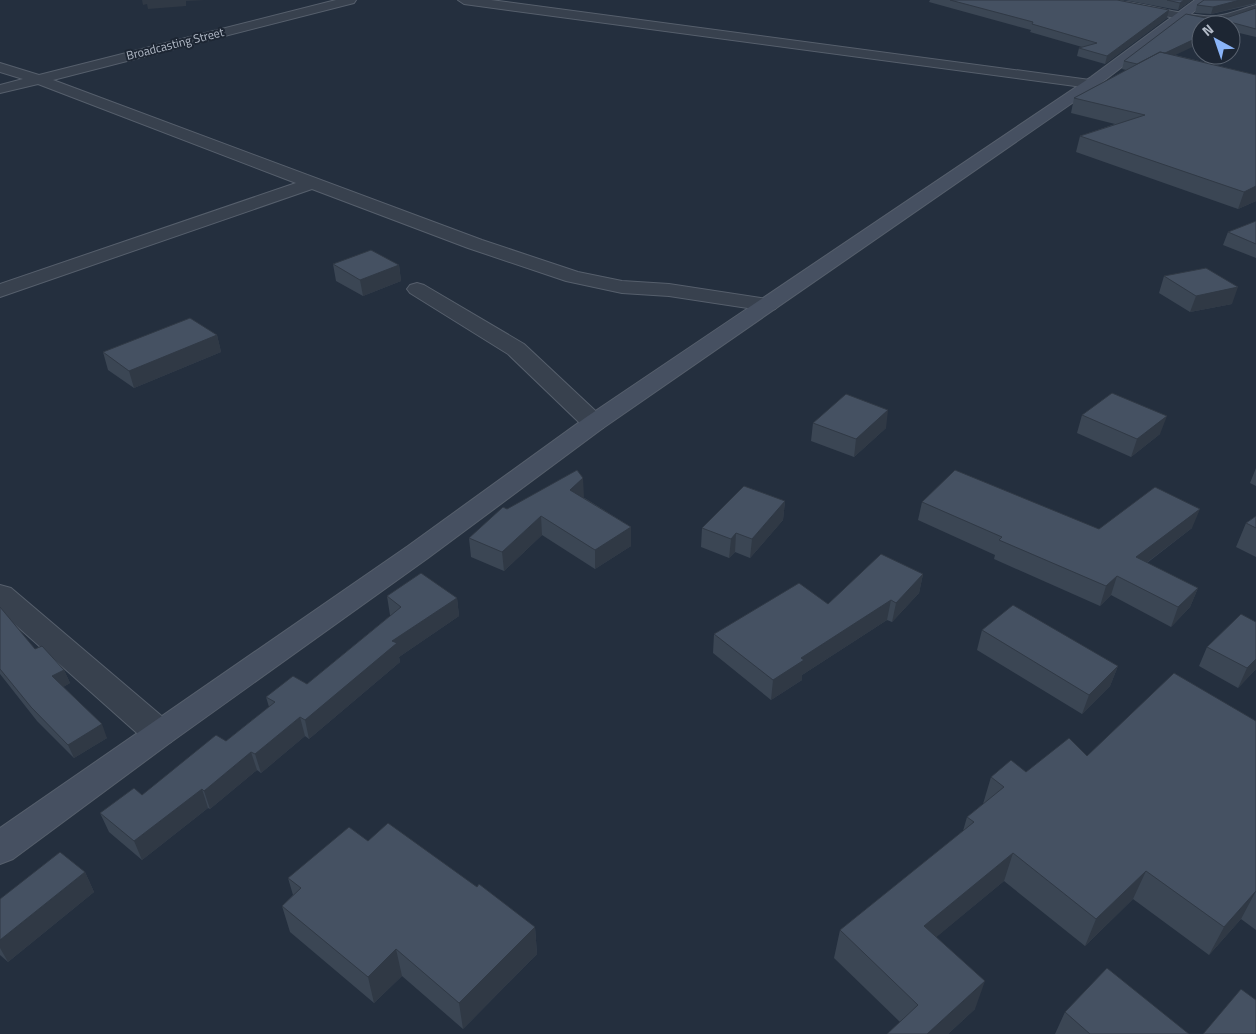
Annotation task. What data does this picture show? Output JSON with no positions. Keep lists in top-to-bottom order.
{
  "streets": {
    "street": ["Broadcasting Street"]
  },
  "north": "top left"
}
